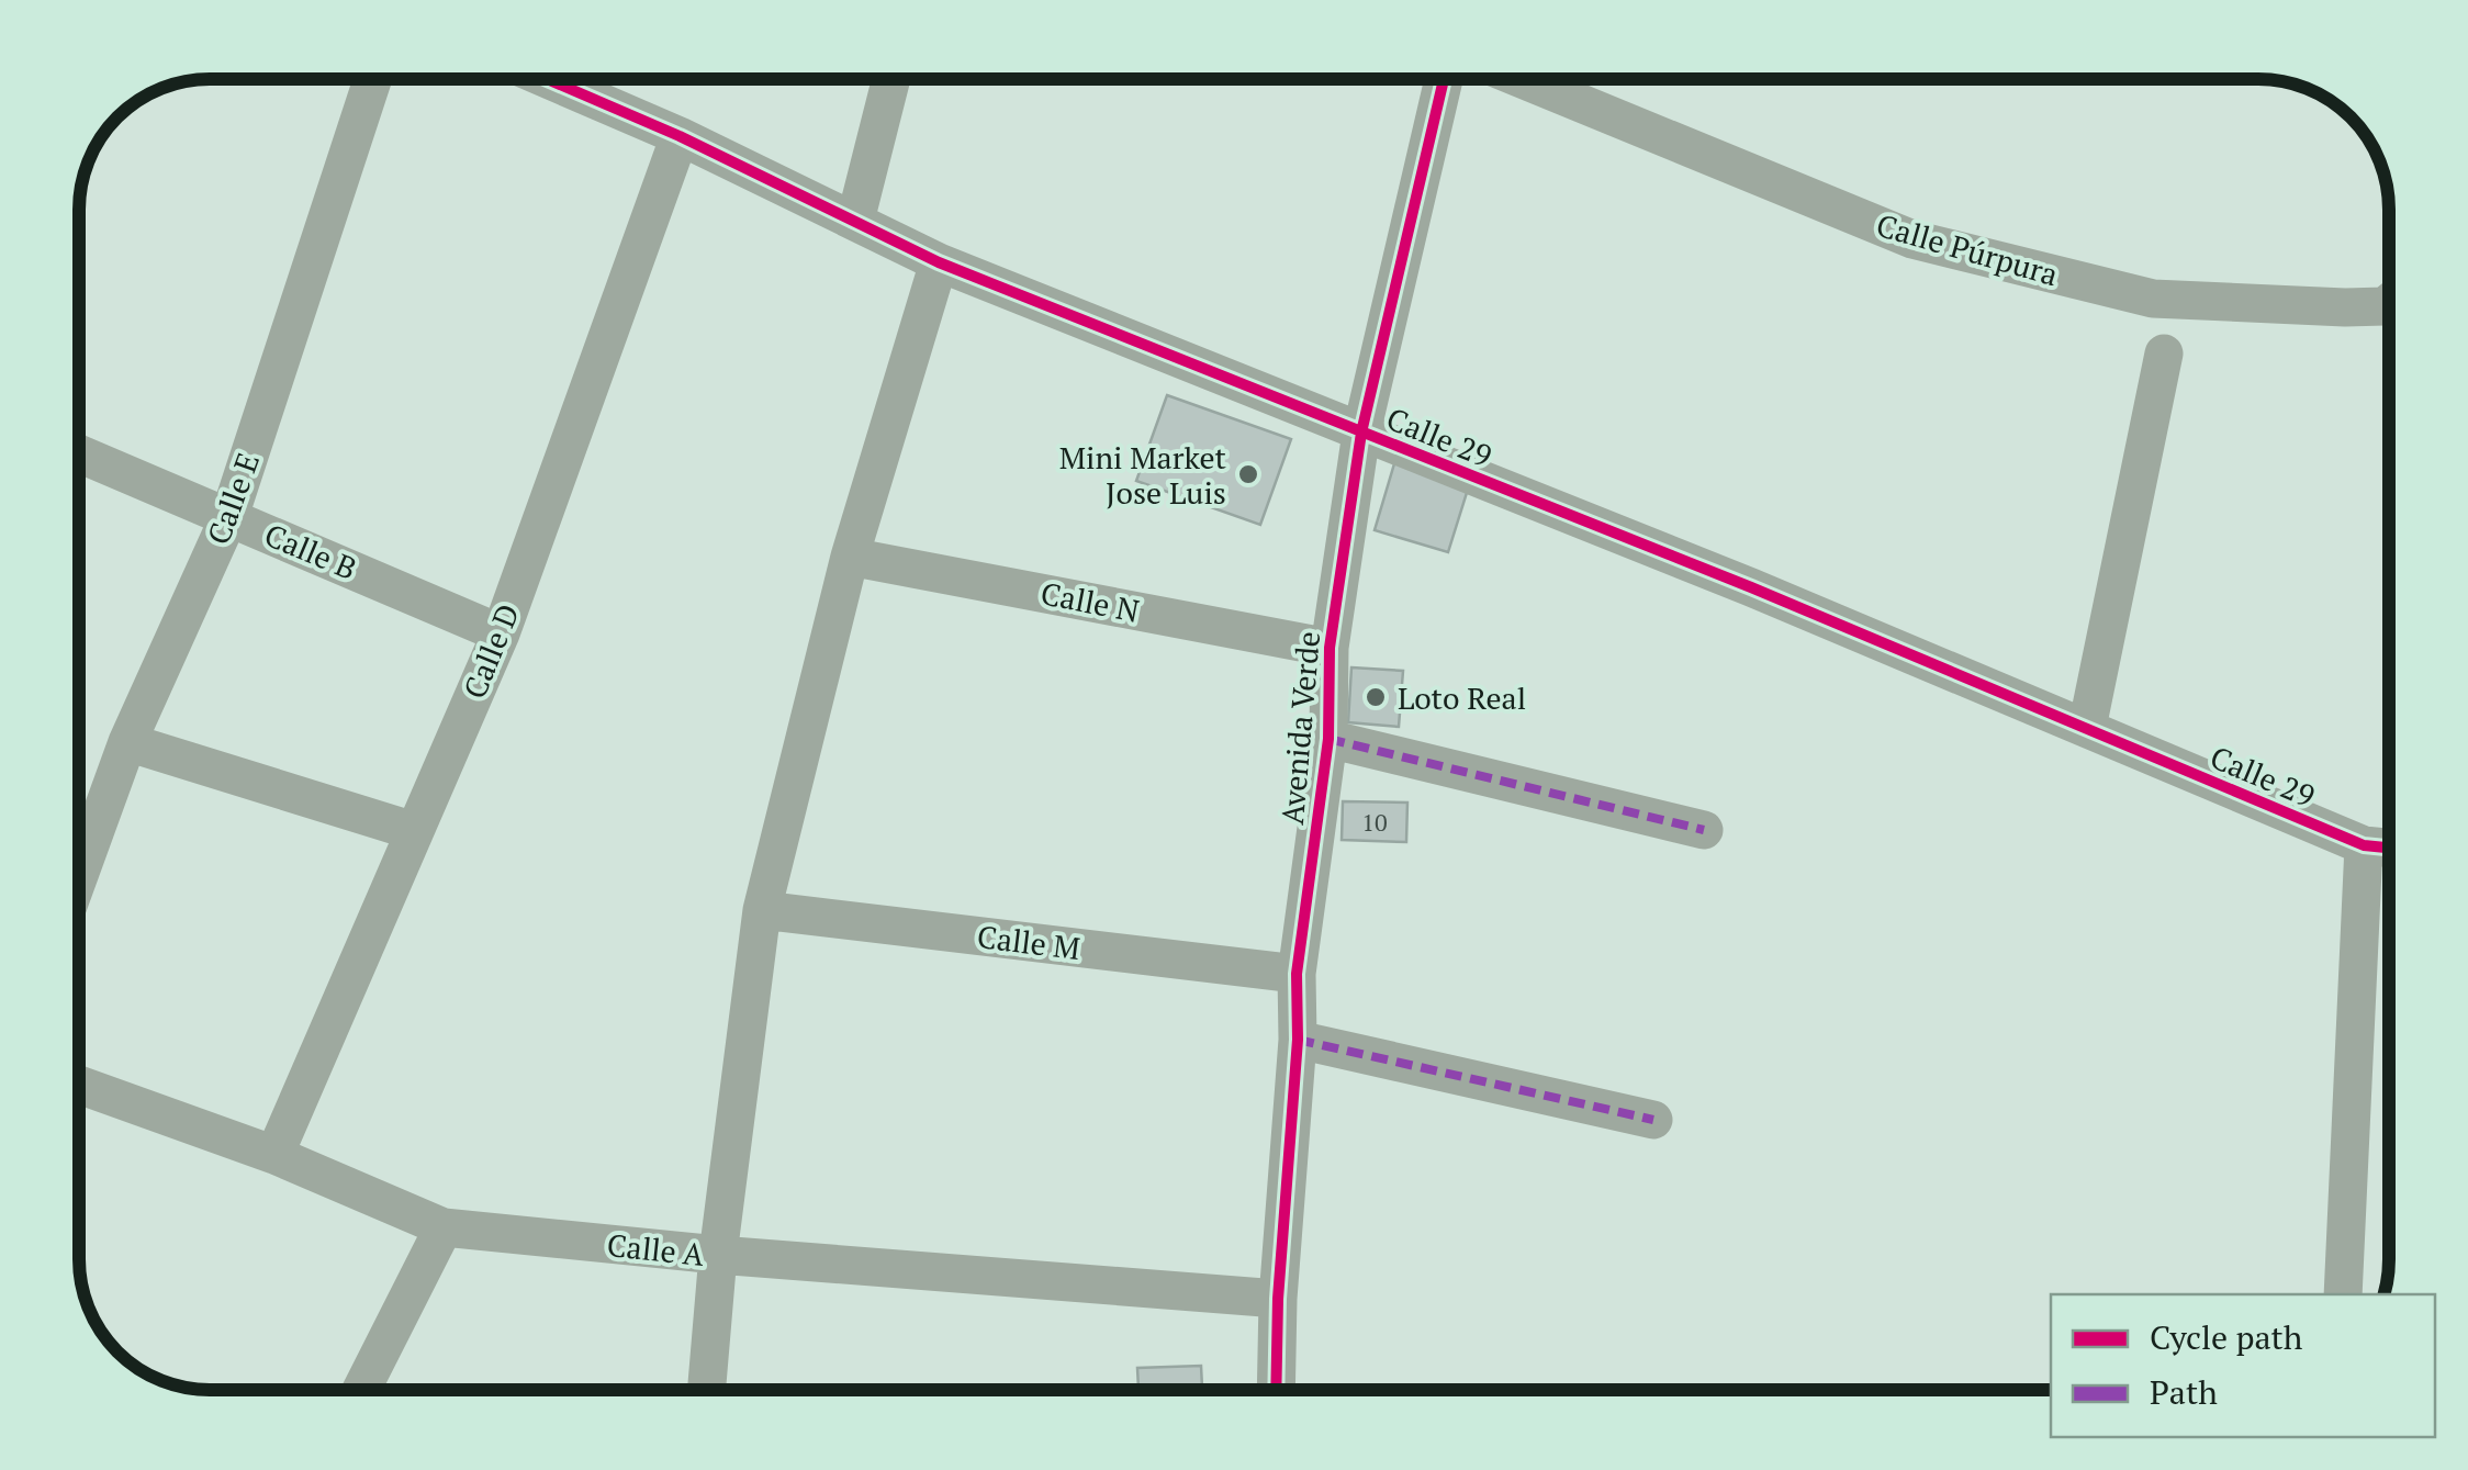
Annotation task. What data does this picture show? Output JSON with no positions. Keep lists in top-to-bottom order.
{
  "streets": {
    "street": [
      "Calle Púrpura",
      "Calle 29",
      "Calle E",
      "Calle B",
      "Calle N",
      "Calle D",
      "Avenida Verde",
      "Calle M",
      "Calle A"
    ]
  },
  "crossings": [
    ["Calle 29", "Calle D"],
    ["Calle 29", "Avenida Verde"],
    ["Calle E", "Calle B"],
    ["Calle B", "Calle D"],
    ["Calle N", "Avenida Verde"],
    ["Calle D", "Calle A"],
    ["Avenida Verde", "Calle M"],
    ["Avenida Verde", "Calle A"]
  ],
  "places": ["Mini Market Jose Luis", "Loto Real"],
  "house_numbers": ["10"],
  "legend": ["Cycle path", "Path"]
}
